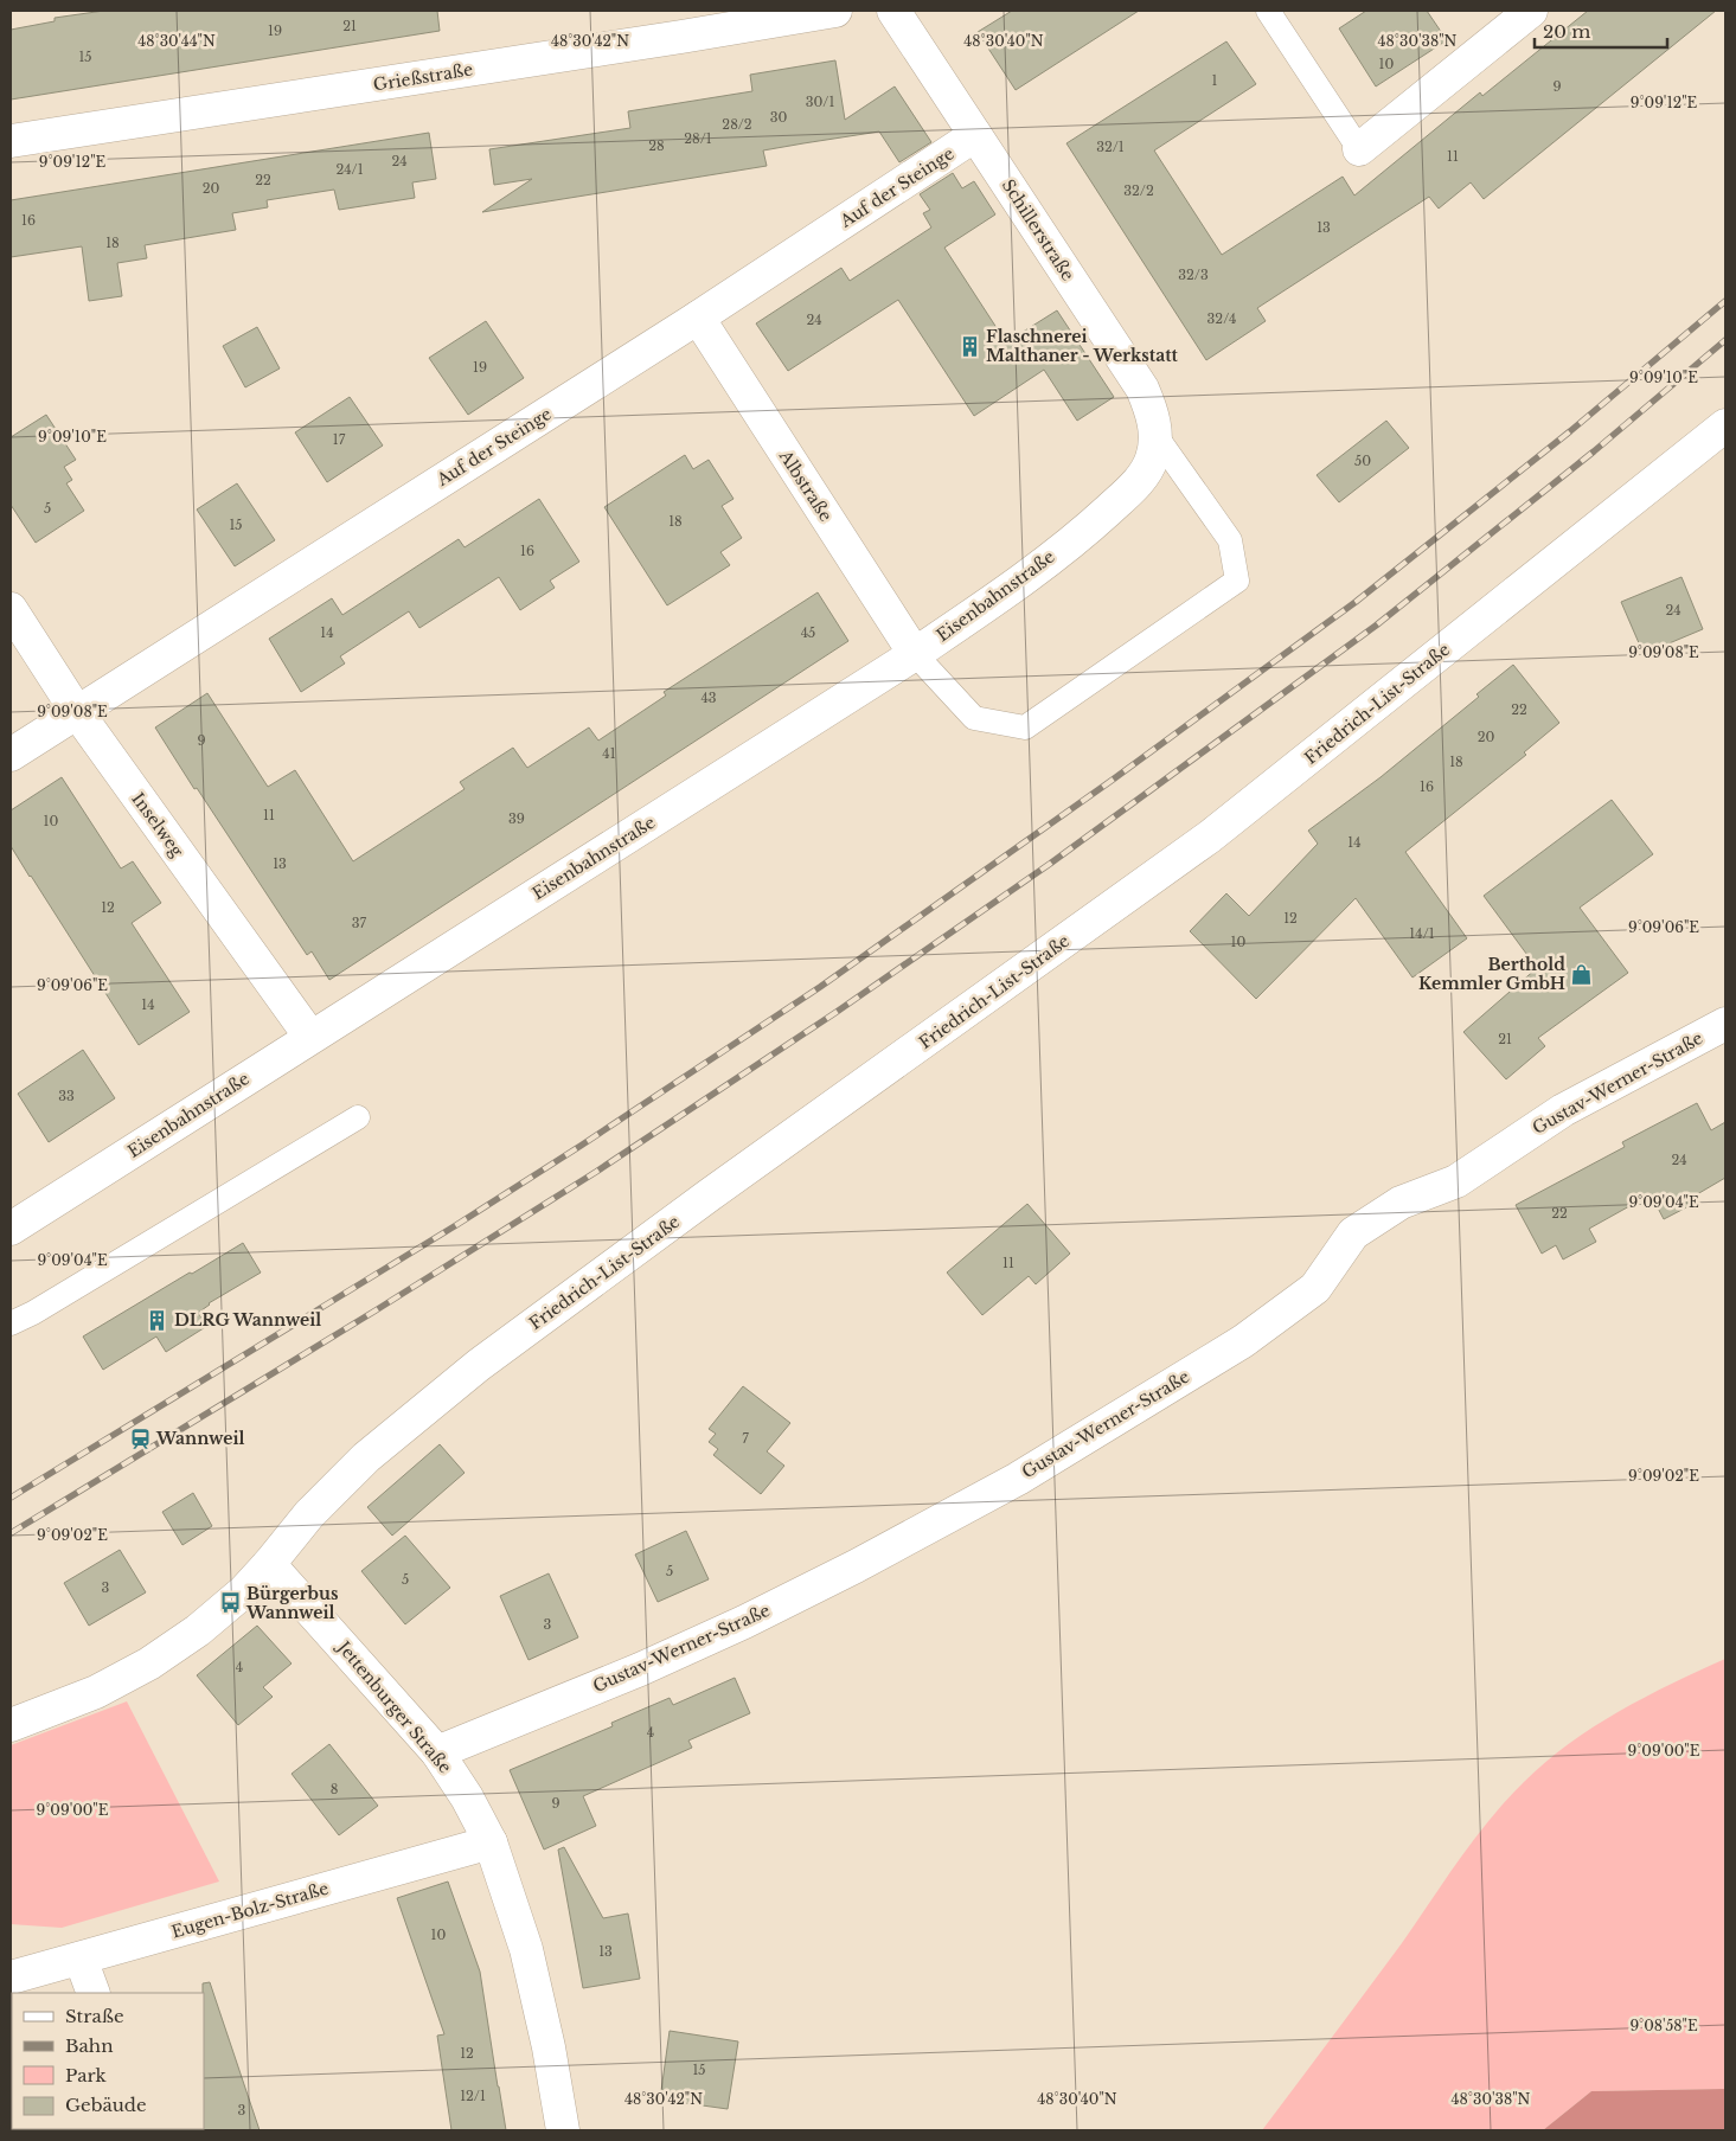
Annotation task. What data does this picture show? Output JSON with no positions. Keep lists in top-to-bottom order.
{
  "streets": {
    "street": [
      "Grießstraße",
      "Auf der Steinge",
      "Schillerstraße",
      "Albstraße",
      "Eisenbahnstraße",
      "Friedrich-List-Straße",
      "Inselweg",
      "Gustav-Werner-Straße",
      "Jettenburger Straße",
      "Eugen-Bolz-Straße"
    ]
  },
  "crossings": [
    ["Auf der Steinge", "Schillerstraße"],
    ["Auf der Steinge", "Albstraße"],
    ["Auf der Steinge", "Inselweg"],
    ["Schillerstraße", "Eisenbahnstraße"],
    ["Albstraße", "Eisenbahnstraße"],
    ["Eisenbahnstraße", "Inselweg"],
    ["Friedrich-List-Straße", "Jettenburger Straße"],
    ["Gustav-Werner-Straße", "Jettenburger Straße"],
    ["Jettenburger Straße", "Eugen-Bolz-Straße"]
  ],
  "places": {
    "building": ["Flaschnerei Malthaner - Werkstatt", "DLRG Wannweil"],
    "shop": ["Berthold Kemmler GmbH"],
    "station": ["Wannweil"],
    "bus stop": ["Bürgerbus Wannweil"]
  },
  "house_numbers": [
    "21",
    "19",
    "15",
    "10",
    "1",
    "9",
    "30/1",
    "30",
    "28/2",
    "28/1",
    "28",
    "32/1",
    "11",
    "24",
    "24/1",
    "22",
    "20",
    "32/2",
    "16",
    "13",
    "18",
    "32/3",
    "32/4",
    "24",
    "19",
    "17",
    "50",
    "5",
    "18",
    "15",
    "16",
    "24",
    "14",
    "45",
    "43",
    "22",
    "20",
    "9",
    "41",
    "18",
    "16",
    "11",
    "39",
    "10",
    "14",
    "13",
    "12",
    "12",
    "37",
    "14/1",
    "10",
    "14",
    "21",
    "33",
    "24",
    "22",
    "11",
    "7",
    "5",
    "5",
    "3",
    "3",
    "4",
    "4",
    "8",
    "9",
    "10",
    "13",
    "12",
    "15",
    "12/1",
    "3"
  ],
  "legend": [
    "Straße",
    "Bahn",
    "Park",
    "Gebäude"
  ],
  "scale_bar": "20 m",
  "coordinates": [
    "48°30'44\"N",
    "48°30'42\"N",
    "48°30'40\"N",
    "48°30'38\"N",
    "9°09'12\"E",
    "9°09'10\"E",
    "9°09'08\"E",
    "9°09'06\"E",
    "9°09'04\"E",
    "9°09'02\"E",
    "9°09'00\"E",
    "9°08'58\"E"
  ]
}
